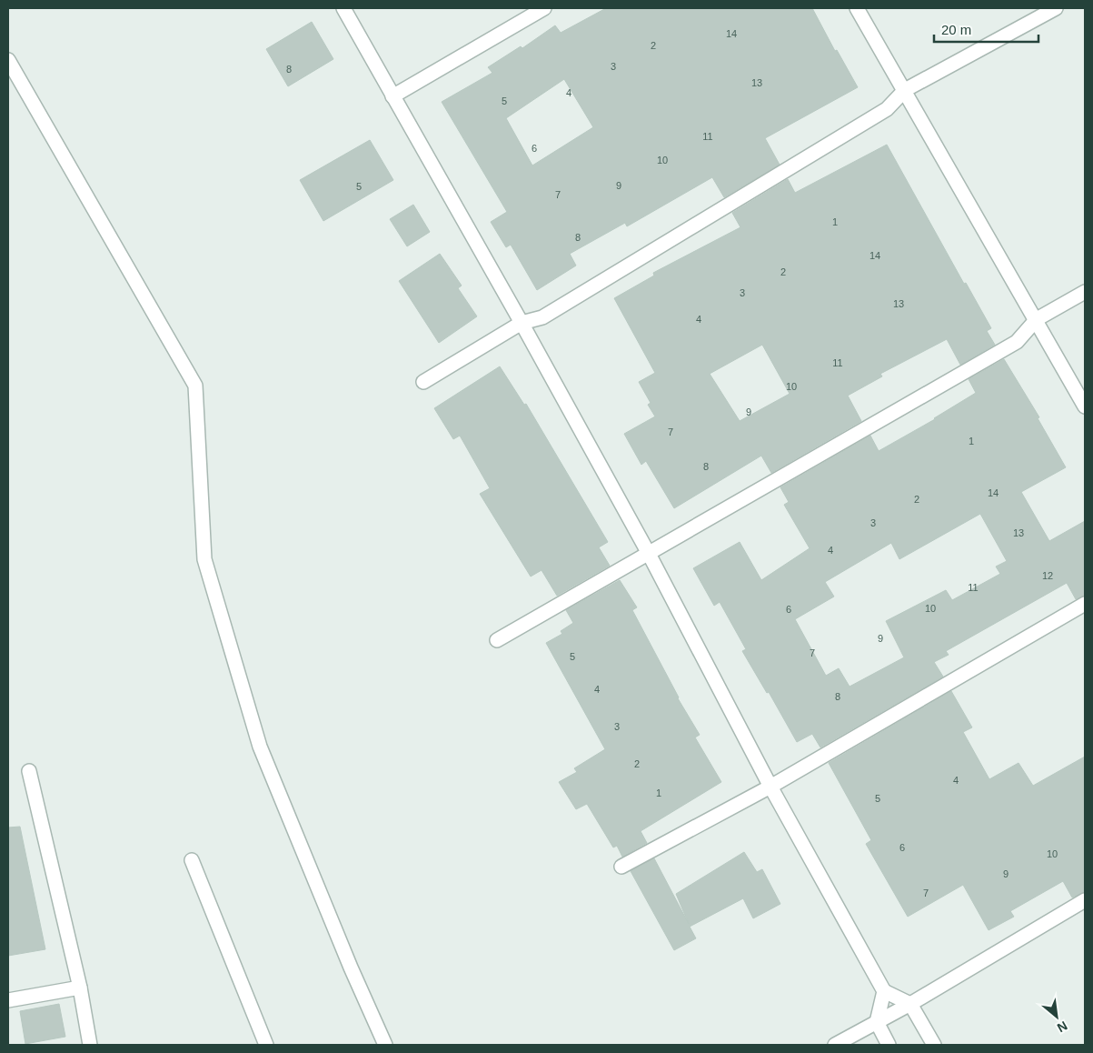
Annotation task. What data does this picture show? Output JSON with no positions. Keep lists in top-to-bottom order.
{
  "house_numbers": [
    "14",
    "2",
    "3",
    "8",
    "13",
    "4",
    "5",
    "11",
    "6",
    "10",
    "9",
    "5",
    "7",
    "1",
    "8",
    "14",
    "2",
    "3",
    "13",
    "4",
    "11",
    "10",
    "9",
    "7",
    "1",
    "8",
    "14",
    "2",
    "3",
    "13",
    "4",
    "12",
    "11",
    "10",
    "6",
    "9",
    "7",
    "5",
    "4",
    "8",
    "3",
    "2",
    "4",
    "1",
    "5",
    "6",
    "10",
    "9",
    "7"
  ],
  "scale_bar": "20 m",
  "north": "bottom right"
}
